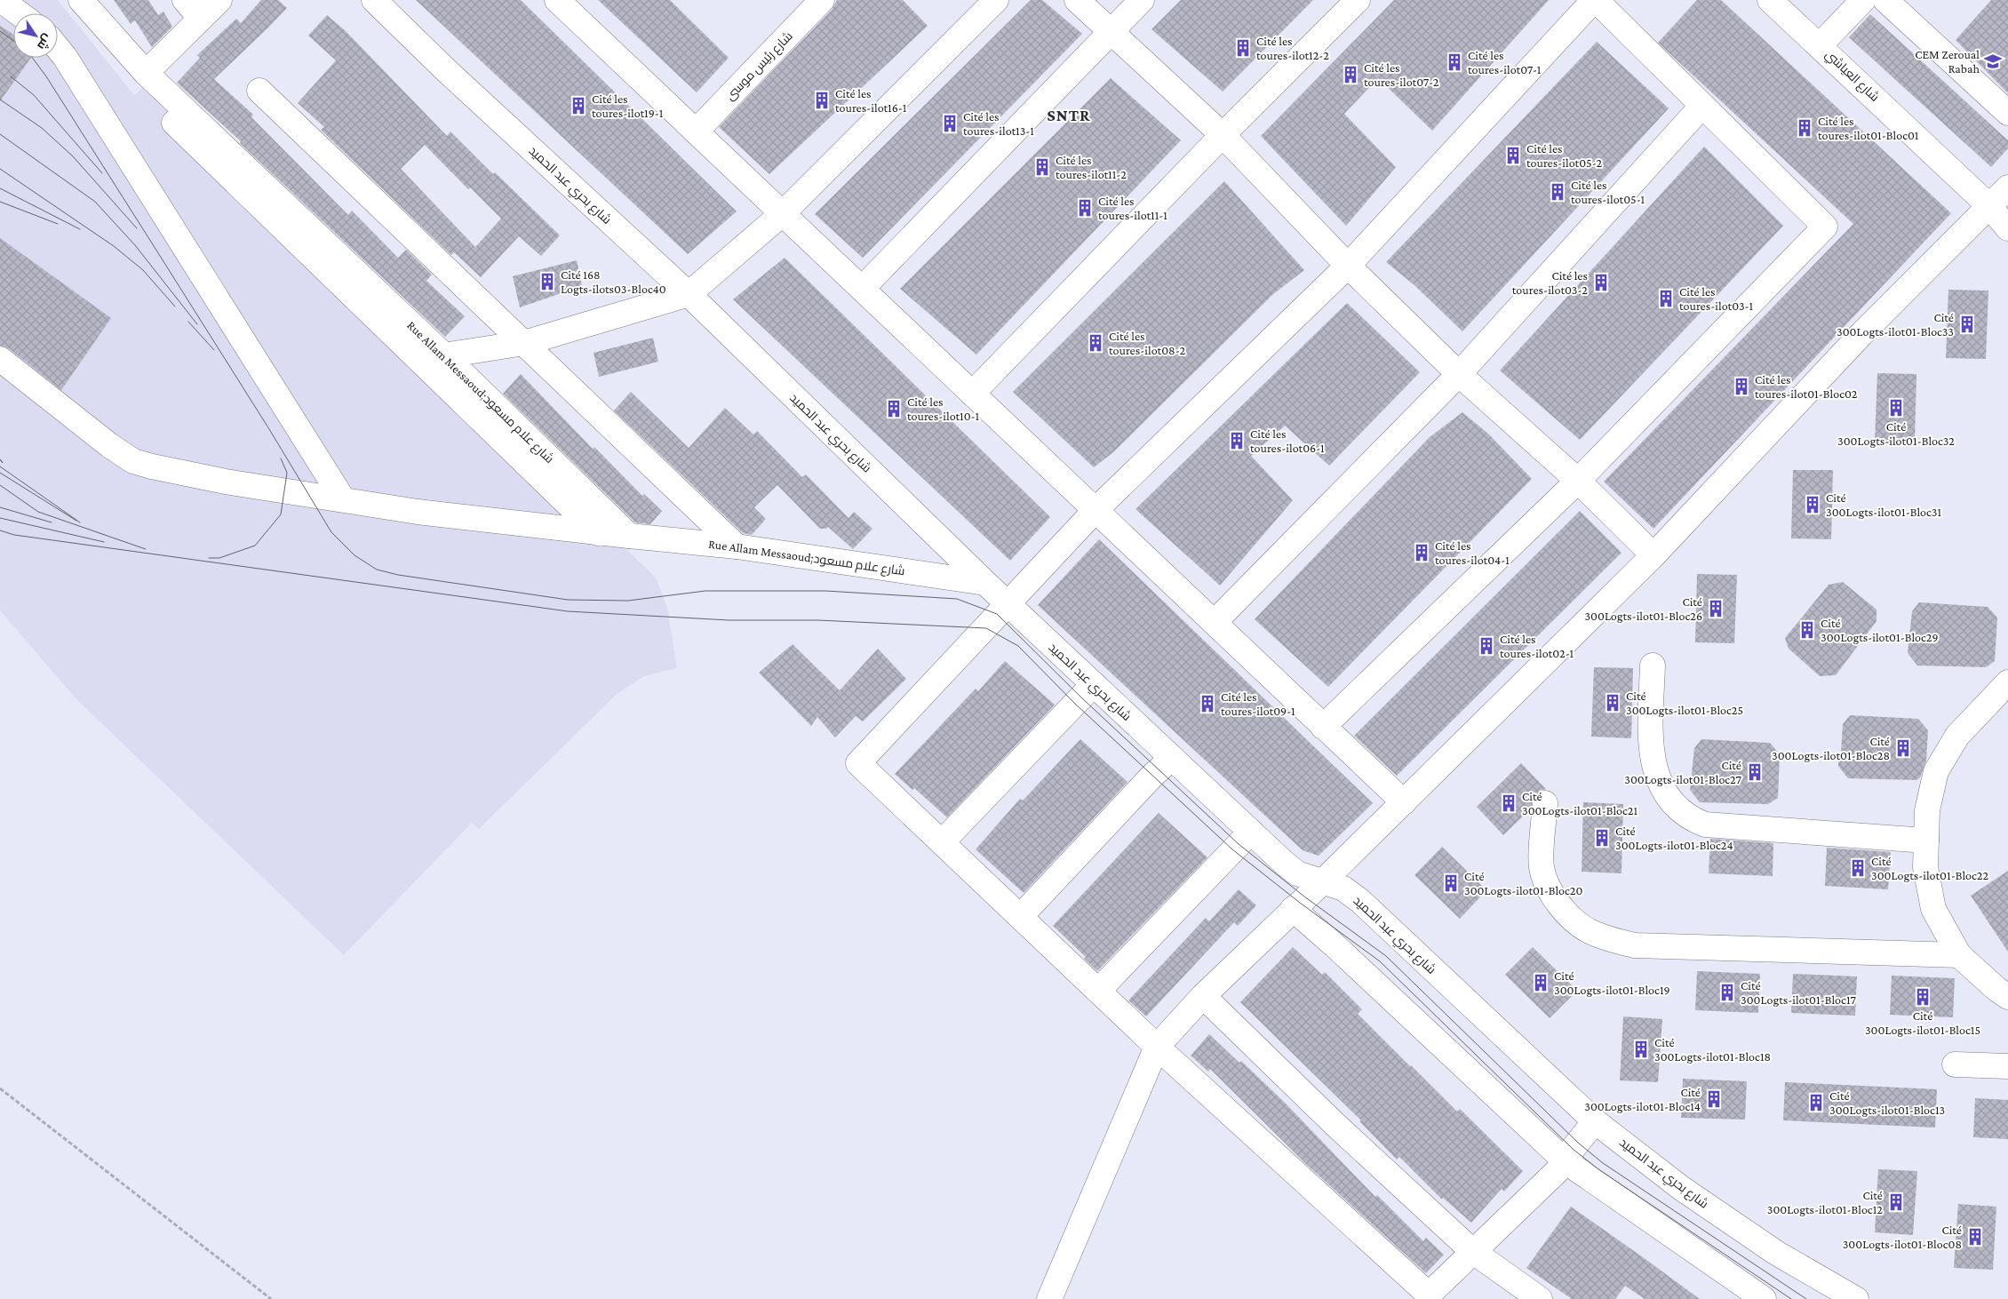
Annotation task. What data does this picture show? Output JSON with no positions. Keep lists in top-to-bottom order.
{
  "streets": {
    "street": [
      "شارع رئيس موسى",
      "شارع العياشي",
      "شارع بحري عبد الحميد",
      "Rue Allam Messaoud;شارع علام مسعود"
    ]
  },
  "crossings": [
    ["شارع بحري عبد الحميد", "Rue Allam Messaoud;شارع علام مسعود"]
  ],
  "districts": ["SNTR"],
  "places": {
    "building": [
      "Cité les toures-ilot12-2",
      "Cité les toures-ilot07-1",
      "Cité les toures-ilot07-2",
      "Cité les toures-ilot16-1",
      "Cité les toures-ilot19-1",
      "Cité les toures-ilot13-1",
      "Cité les toures-ilot01-Bloc01",
      "Cité les toures-ilot05-2",
      "Cité les toures-ilot11-2",
      "Cité les toures-ilot05-1",
      "Cité les toures-ilot11-1",
      "Cité 168 Logts-ilots03-Bloc40",
      "Cité les toures-ilot03-2",
      "Cité les toures-ilot03-1",
      "Cité 300Logts-ilot01-Bloc33",
      "Cité les toures-ilot08-2",
      "Cité les toures-ilot01-Bloc02",
      "Cité 300Logts-ilot01-Bloc32",
      "Cité les toures-ilot10-1",
      "Cité les toures-ilot06-1",
      "Cité 300Logts-ilot01-Bloc31",
      "Cité les toures-ilot04-1",
      "Cité 300Logts-ilot01-Bloc26",
      "Cité 300Logts-ilot01-Bloc29",
      "Cité les toures-ilot02-1",
      "Cité 300Logts-ilot01-Bloc25",
      "Cité les toures-ilot09-1",
      "Cité 300Logts-ilot01-Bloc28",
      "Cité 300Logts-ilot01-Bloc27",
      "Cité 300Logts-ilot01-Bloc21",
      "Cité 300Logts-ilot01-Bloc24",
      "Cité 300Logts-ilot01-Bloc22",
      "Cité 300Logts-ilot01-Bloc20",
      "Cité 300Logts-ilot01-Bloc19",
      "Cité 300Logts-ilot01-Bloc17",
      "Cité 300Logts-ilot01-Bloc15",
      "Cité 300Logts-ilot01-Bloc18",
      "Cité 300Logts-ilot01-Bloc14",
      "Cité 300Logts-ilot01-Bloc13",
      "Cité 300Logts-ilot01-Bloc12",
      "Cité 300Logts-ilot01-Bloc08"
    ],
    "school or university": ["CEM Zeroual Rabah"]
  },
  "north": "bottom right"
}
